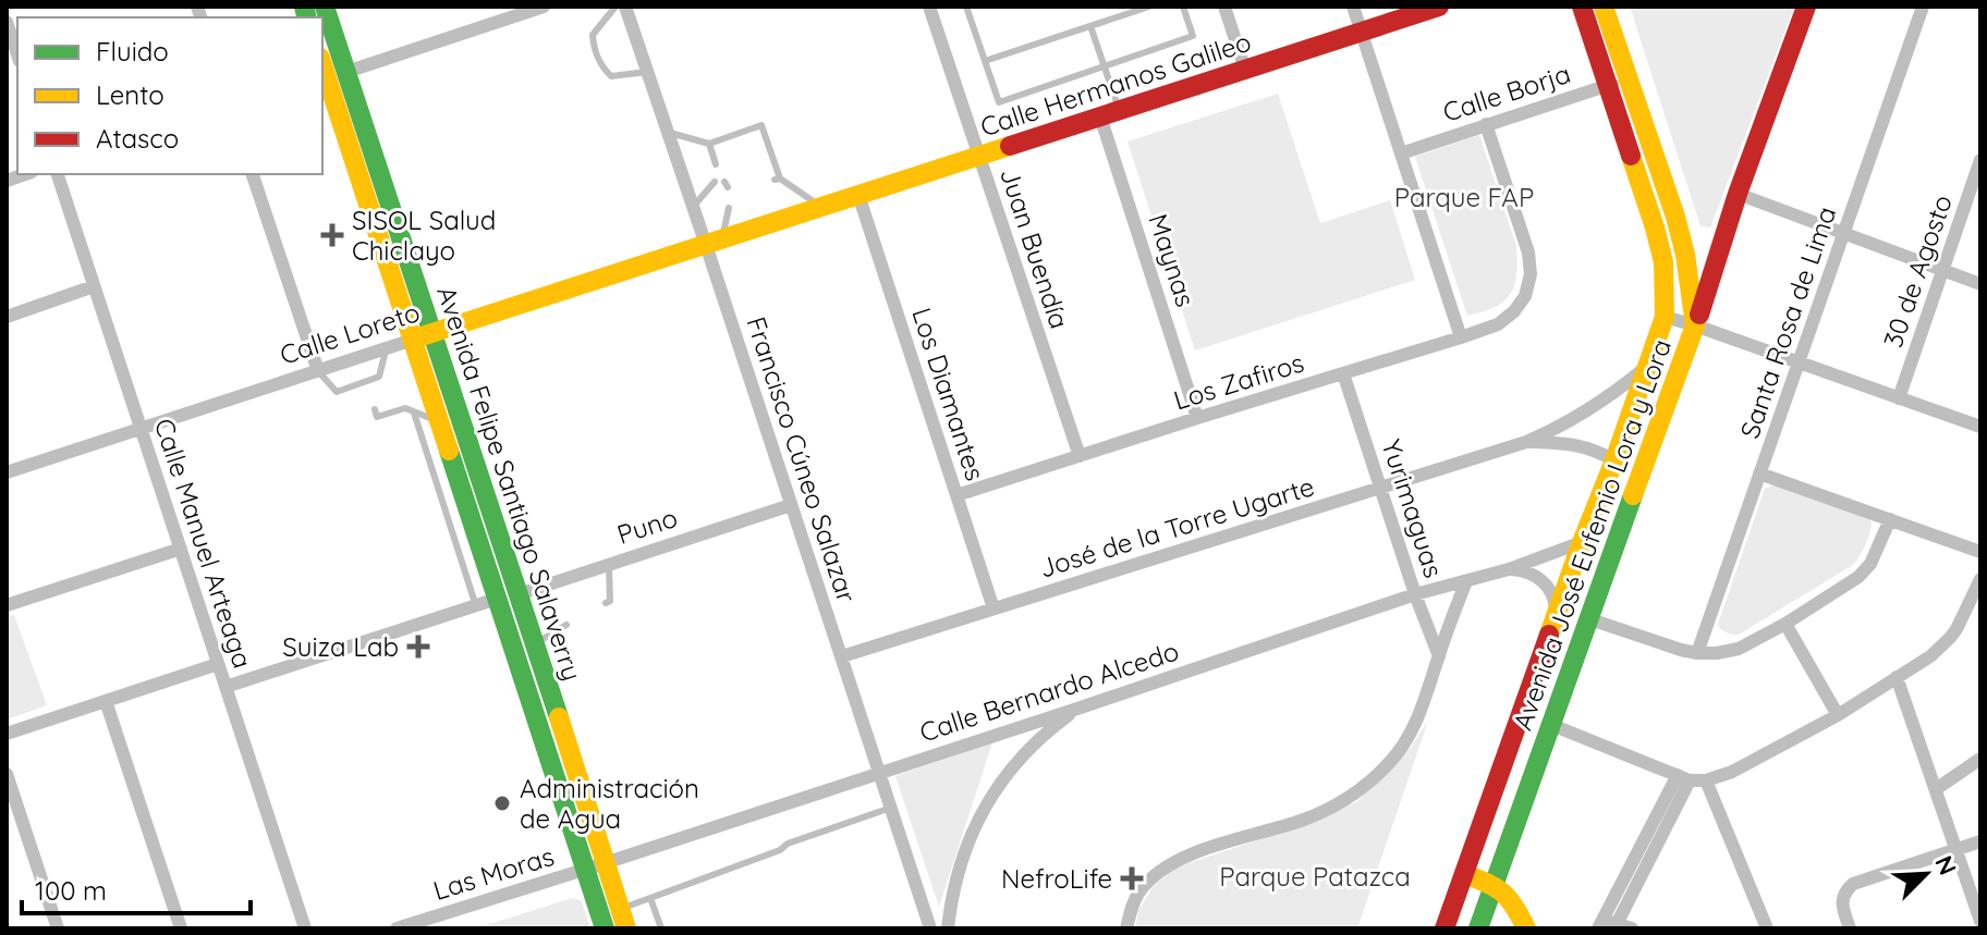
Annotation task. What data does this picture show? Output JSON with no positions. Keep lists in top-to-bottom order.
{
  "streets": {
    "main road": [
      "Calle Hermanos Galileo",
      "Calle Loreto",
      "Avenida Felipe Santiago Salaverry",
      "Avenida José Eufemio Lora y Lora"
    ],
    "street": [
      "Calle Borja",
      "Juan Buendía",
      "Maynas",
      "30 de Agosto",
      "Santa Rosa de Lima",
      "Los Zafiros",
      "Los Diamantes",
      "Francisco Cúneo Salazar",
      "Yurimaguas",
      "Puno",
      "José de la Torre Ugarte",
      "Calle Manuel Arteaga",
      "Calle Bernardo Alcedo",
      "Las Moras"
    ]
  },
  "crossings": [
    ["Calle Hermanos Galileo", "Juan Buendía"],
    ["Calle Hermanos Galileo", "Maynas"],
    ["Calle Hermanos Galileo", "Calle Loreto"],
    ["Calle Hermanos Galileo", "Los Diamantes"],
    ["Calle Borja", "Los Zafiros"],
    ["Calle Borja", "Avenida José Eufemio Lora y Lora"],
    ["Juan Buendía", "Los Zafiros"],
    ["Maynas", "Los Zafiros"],
    ["Calle Loreto", "Los Diamantes"],
    ["Calle Loreto", "Francisco Cúneo Salazar"],
    ["Calle Loreto", "Avenida Felipe Santiago Salaverry"],
    ["Calle Loreto", "Calle Manuel Arteaga"],
    ["Los Zafiros", "Los Diamantes"],
    ["Los Zafiros", "Yurimaguas"],
    ["Los Diamantes", "José de la Torre Ugarte"],
    ["Francisco Cúneo Salazar", "Puno"],
    ["Francisco Cúneo Salazar", "José de la Torre Ugarte"],
    ["Francisco Cúneo Salazar", "Calle Bernardo Alcedo"],
    ["Avenida Felipe Santiago Salaverry", "Puno"],
    ["Avenida Felipe Santiago Salaverry", "Calle Bernardo Alcedo"],
    ["Avenida Felipe Santiago Salaverry", "Las Moras"],
    ["Yurimaguas", "José de la Torre Ugarte"],
    ["Yurimaguas", "Calle Bernardo Alcedo"],
    ["José de la Torre Ugarte", "Avenida José Eufemio Lora y Lora"],
    ["Avenida José Eufemio Lora y Lora", "Calle Bernardo Alcedo"],
    ["Calle Bernardo Alcedo", "Las Moras"]
  ],
  "parks": ["Parque FAP", "Parque Patazca"],
  "places": {
    "health": ["SISOL Salud Chiclayo", "Suiza Lab", "NefroLife"],
    "other": ["Administración de Agua"]
  },
  "legend": ["Fluido", "Lento", "Atasco"],
  "scale_bar": "100 m",
  "north": "top right"
}
